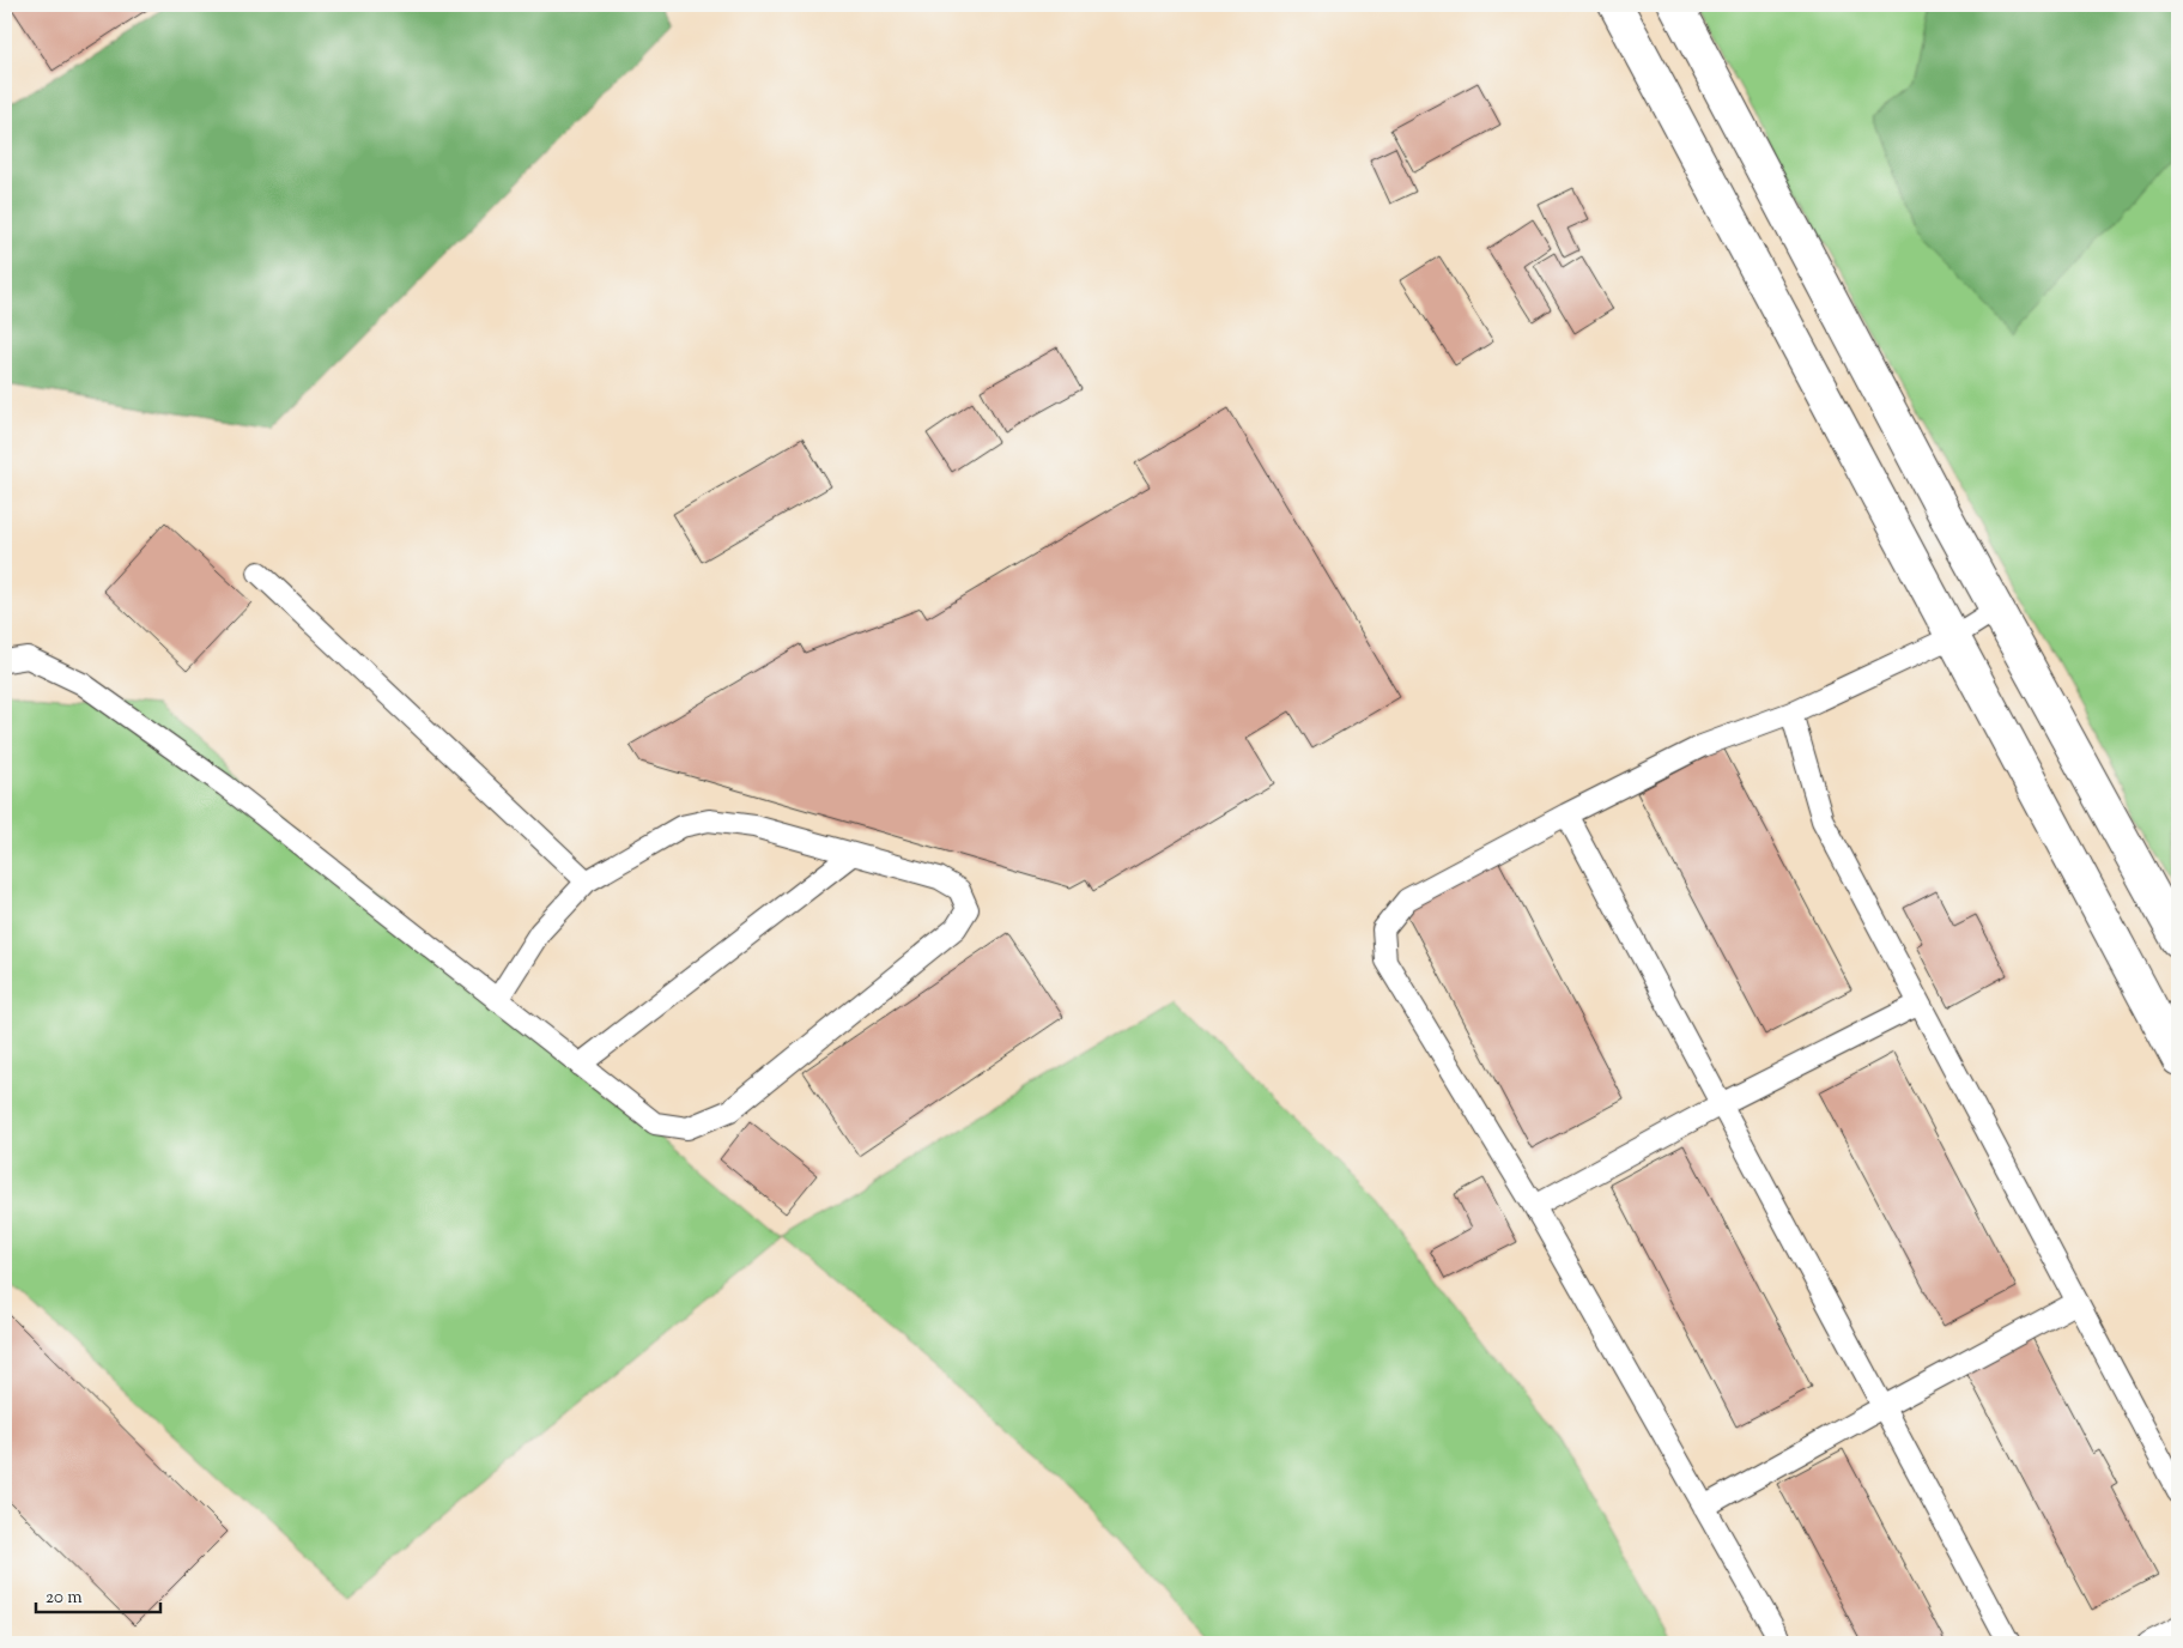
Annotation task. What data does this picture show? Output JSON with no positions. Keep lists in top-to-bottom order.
{
  "scale_bar": "20 m"
}
